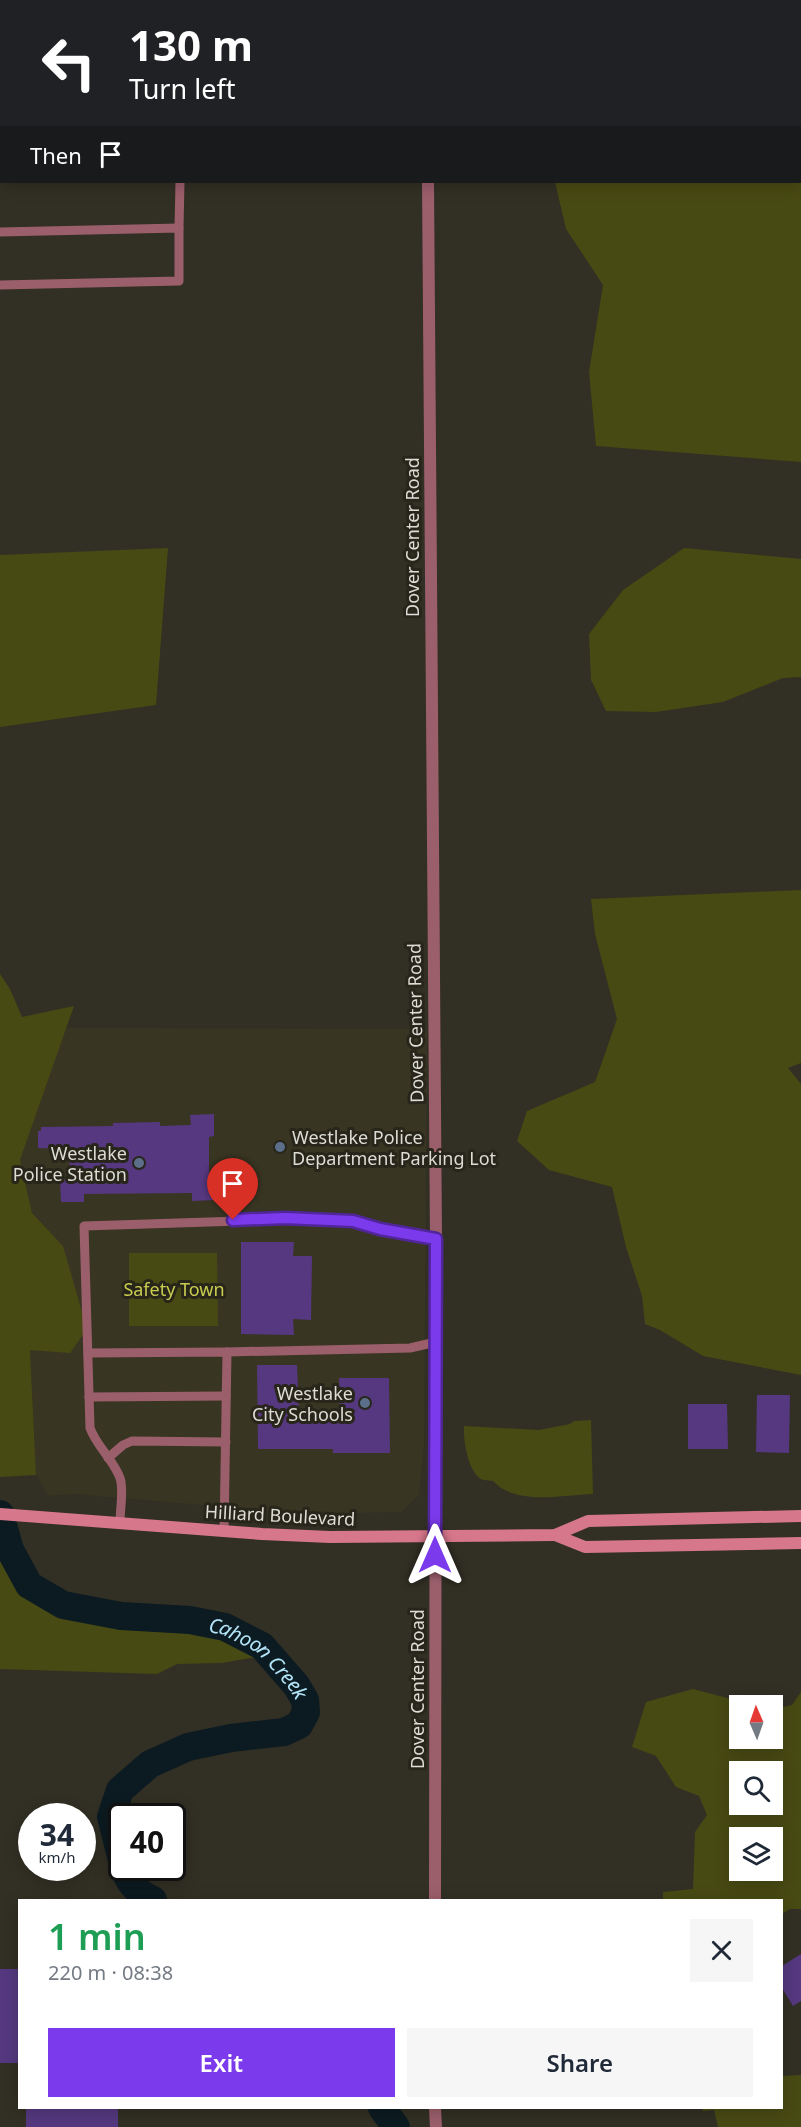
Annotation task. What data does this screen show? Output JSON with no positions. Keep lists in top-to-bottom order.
{
  "streets": {
    "main road": ["Hilliard Boulevard"],
    "street": ["Dover Center Road"]
  },
  "crossings": [
    ["Dover Center Road", "Hilliard Boulevard"]
  ],
  "water": ["Cahoon Creek"],
  "parks": ["Safety Town"],
  "places": ["Westlake Police Department Parking Lot", "Westlake Police Station", "Westlake City Schools"],
  "north": "top",
  "page": {
    "turn": ["130 m", "Turn left"],
    "then": "Then",
    "speed": "34 km/h",
    "limit": "40",
    "heading": ["1 min", "220 m · 08:38"],
    "buttons": ["Exit", "Share"]
  }
}
